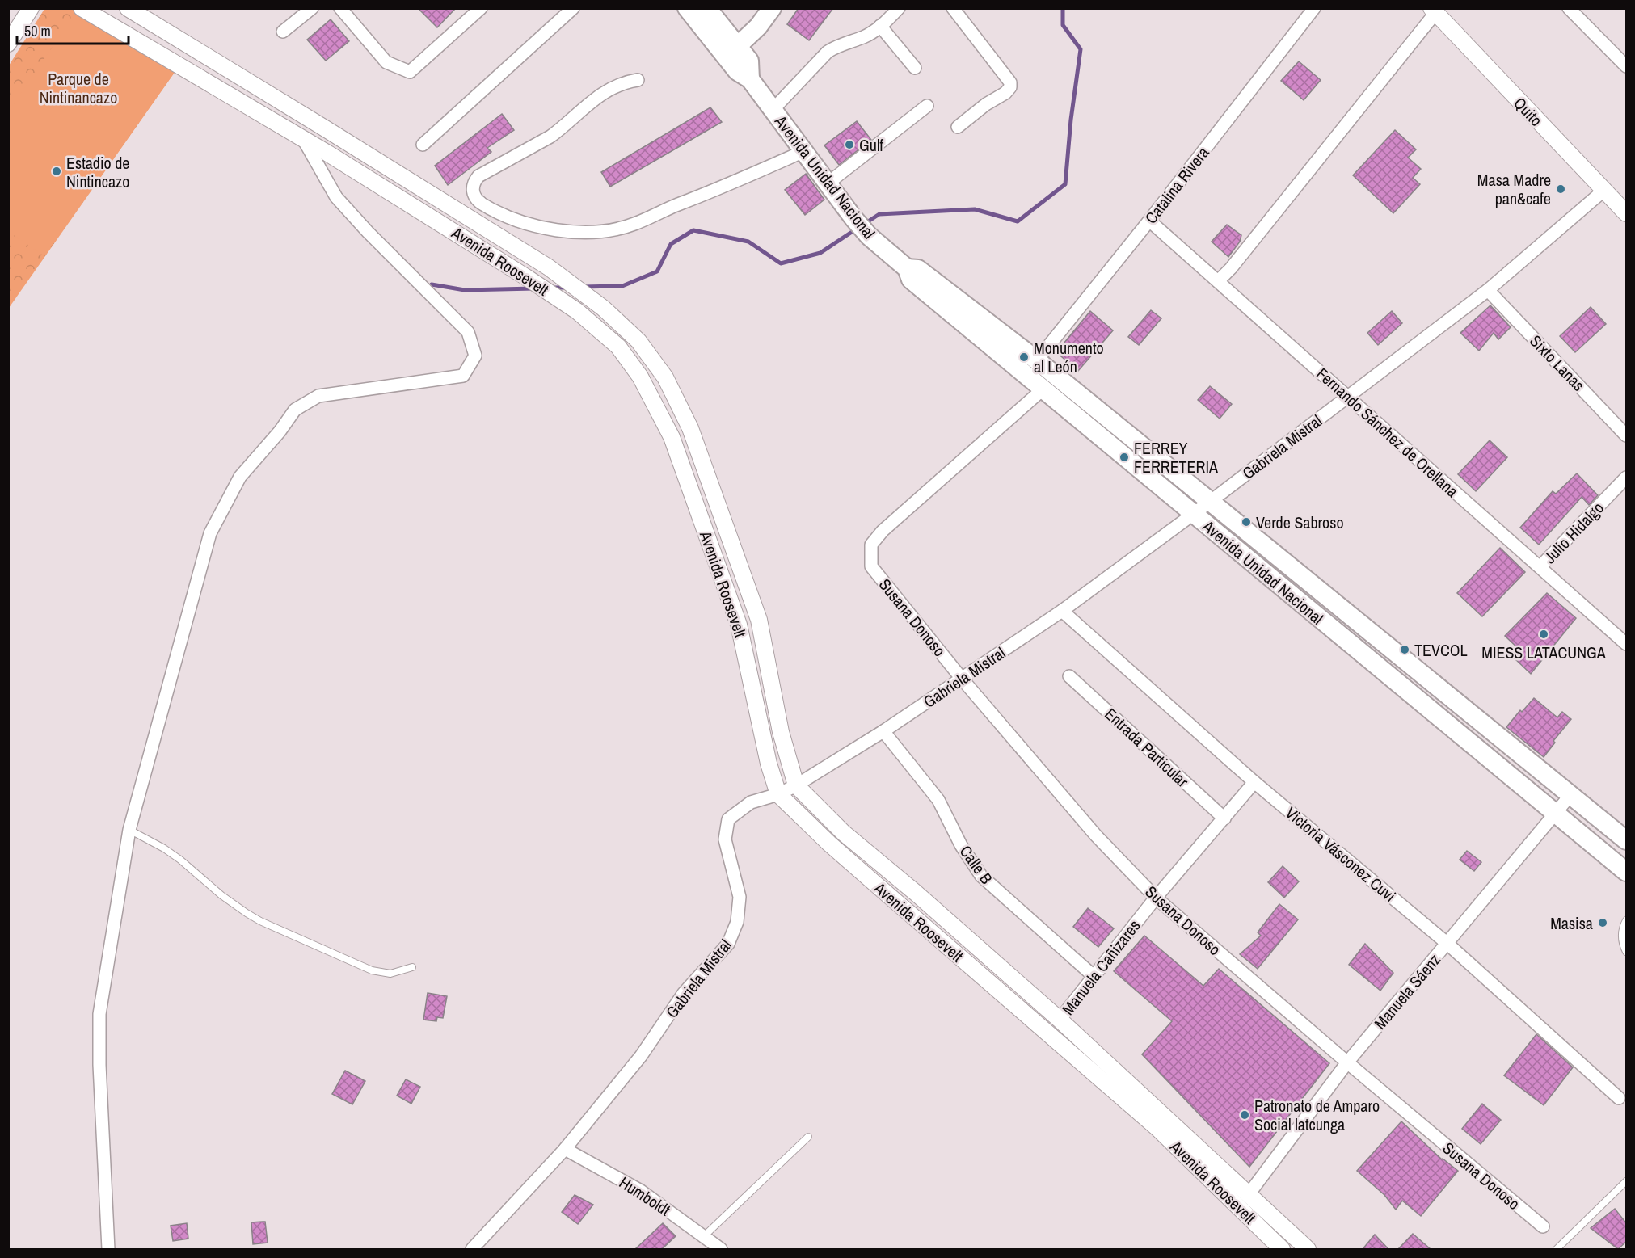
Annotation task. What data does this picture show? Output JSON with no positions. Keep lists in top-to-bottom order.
{
  "streets": {
    "main road": ["Avenida Unidad Nacional"],
    "street": [
      "Quito",
      "Catalina Rivera",
      "Avenida Roosevelt",
      "Sixto Lanas",
      "Fernando Sánchez de Orellana",
      "Gabriela Mistral",
      "Julio Hidalgo",
      "Susana Donoso",
      "Entrada Particular",
      "Victoria Vásconez Cuvi",
      "Calle B",
      "Manuela Cañizares",
      "Manuela Sáenz",
      "Humboldt"
    ]
  },
  "crossings": [
    ["Quito", "Gabriela Mistral"],
    ["Avenida Unidad Nacional", "Catalina Rivera"],
    ["Avenida Unidad Nacional", "Gabriela Mistral"],
    ["Avenida Unidad Nacional", "Susana Donoso"],
    ["Avenida Unidad Nacional", "Manuela Sáenz"],
    ["Catalina Rivera", "Fernando Sánchez de Orellana"],
    ["Avenida Roosevelt", "Gabriela Mistral"],
    ["Avenida Roosevelt", "Manuela Cañizares"],
    ["Avenida Roosevelt", "Manuela Sáenz"],
    ["Sixto Lanas", "Gabriela Mistral"],
    ["Fernando Sánchez de Orellana", "Gabriela Mistral"],
    ["Fernando Sánchez de Orellana", "Julio Hidalgo"],
    ["Gabriela Mistral", "Susana Donoso"],
    ["Gabriela Mistral", "Victoria Vásconez Cuvi"],
    ["Gabriela Mistral", "Calle B"],
    ["Gabriela Mistral", "Humboldt"],
    ["Susana Donoso", "Manuela Cañizares"],
    ["Susana Donoso", "Manuela Sáenz"],
    ["Entrada Particular", "Manuela Cañizares"],
    ["Victoria Vásconez Cuvi", "Manuela Cañizares"],
    ["Victoria Vásconez Cuvi", "Manuela Sáenz"],
    ["Calle B", "Manuela Cañizares"]
  ],
  "parks": ["Parque de Nintinancazo"],
  "places": [
    "Gulf",
    "Estadio de Nintincazo",
    "Masa Madre pan&cafe",
    "Monumento al León",
    "FERREY FERRETERIA",
    "Verde Sabroso",
    "MIESS LATACUNGA",
    "TEVCOL",
    "Masisa",
    "Patronato de Amparo Social latcunga"
  ],
  "scale_bar": "50 m"
}
